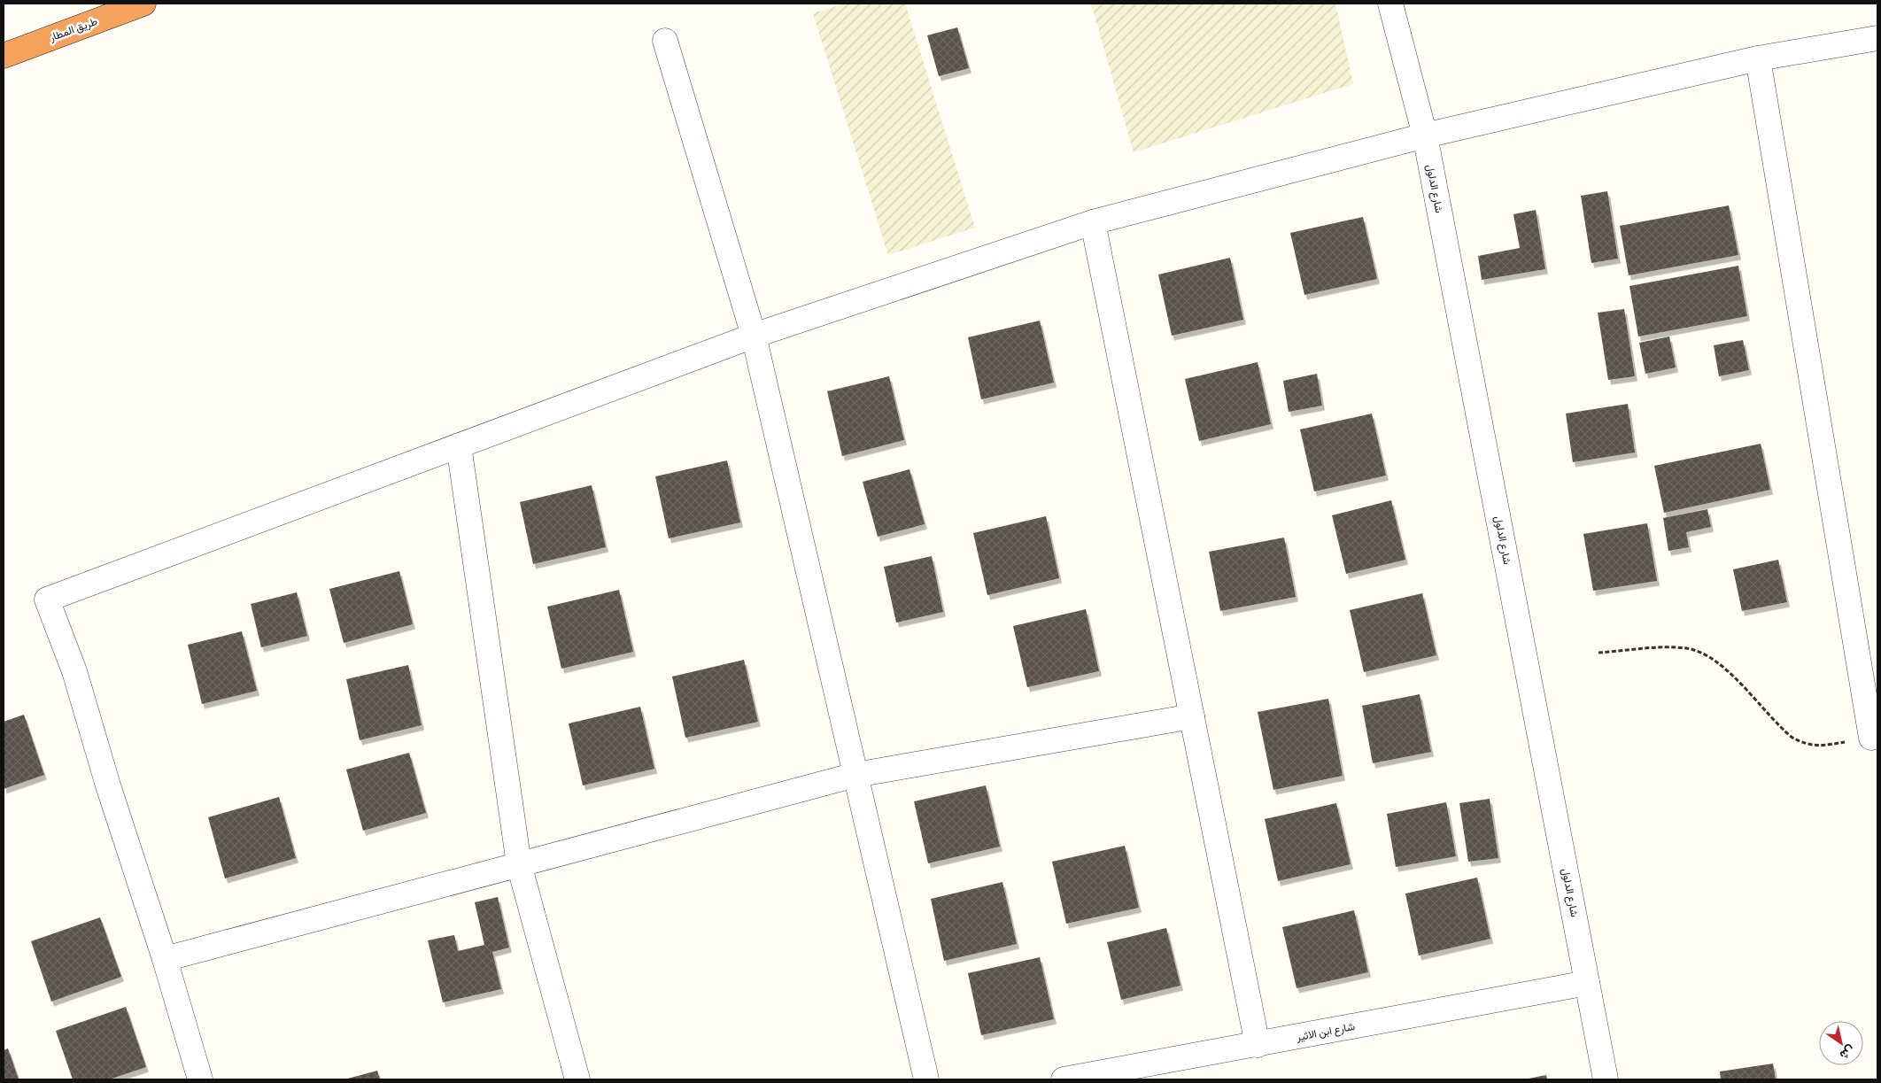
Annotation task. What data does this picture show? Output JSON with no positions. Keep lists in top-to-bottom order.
{
  "streets": {
    "highway": ["طريق المطار"],
    "street": ["شارع الدلول", "شارع ابن الاثير"]
  },
  "crossings": [
    ["شارع الدلول", "شارع ابن الاثير"]
  ],
  "north": "bottom right"
}
